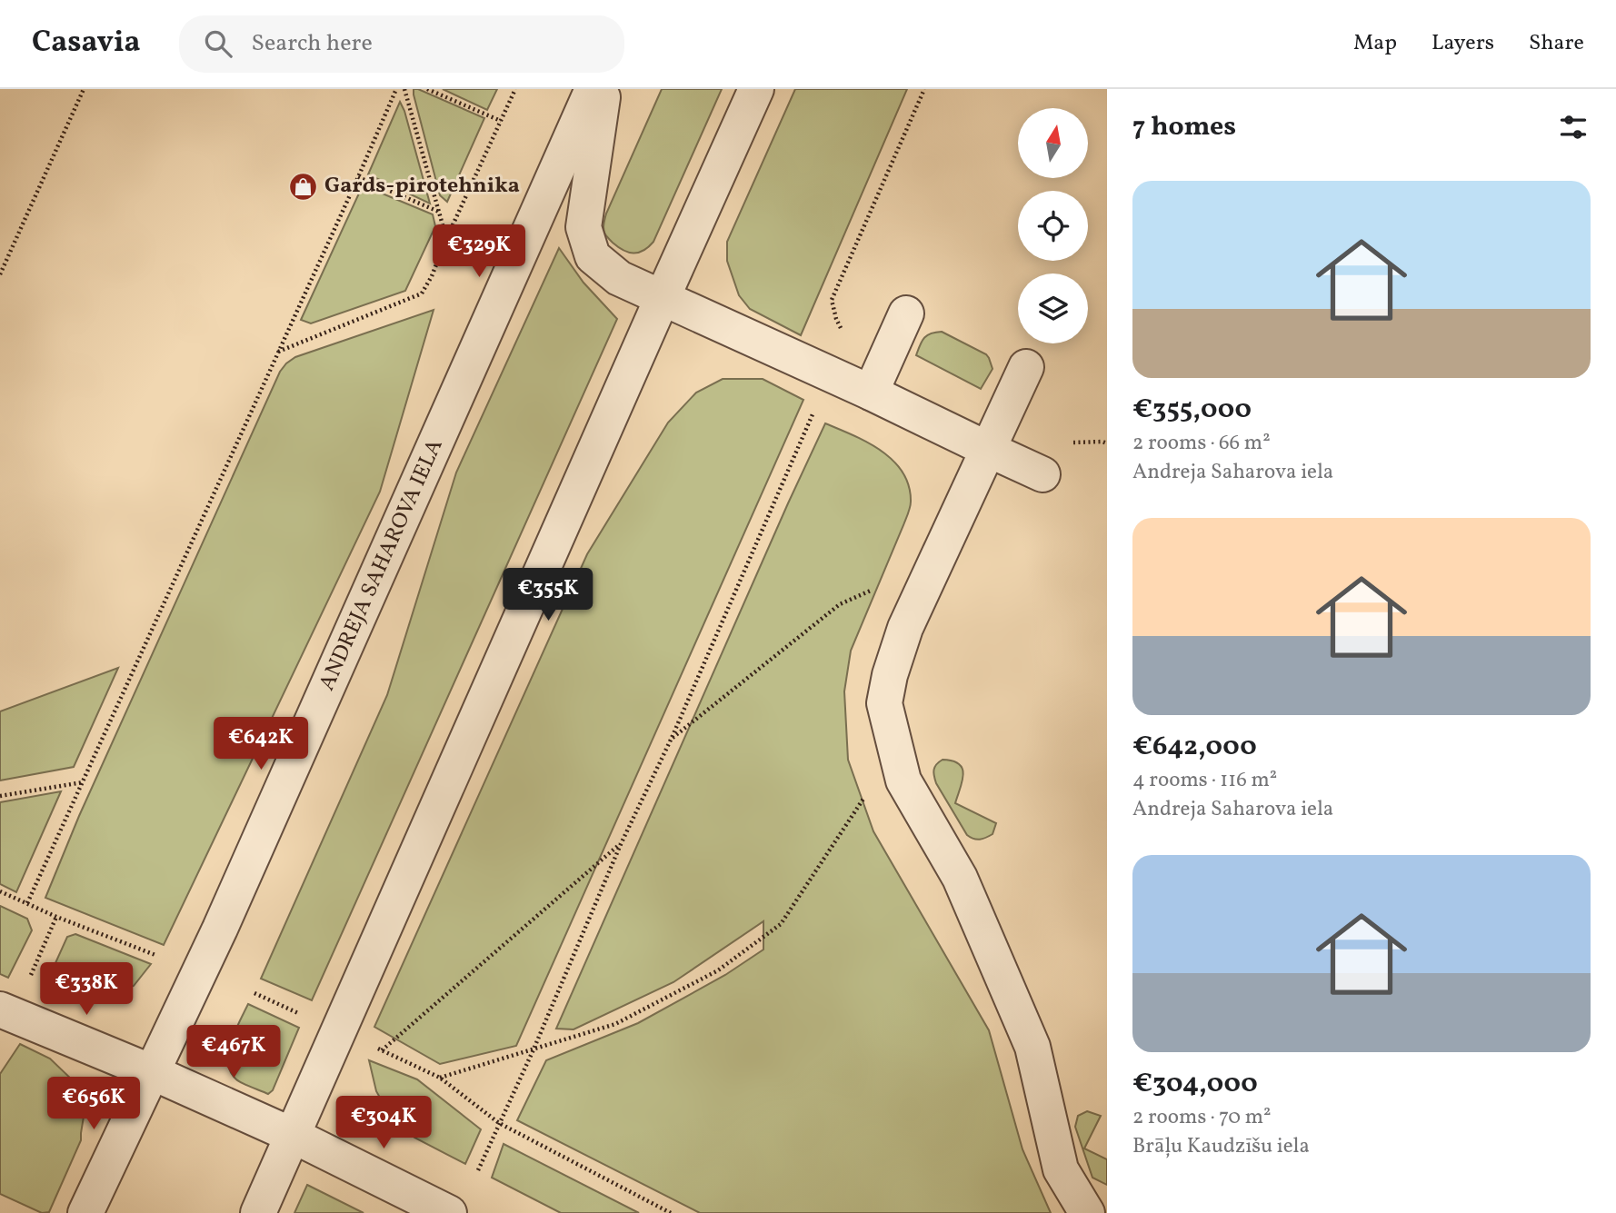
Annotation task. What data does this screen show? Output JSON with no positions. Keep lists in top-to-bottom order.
{
  "streets": {
    "street": ["ANDREJA SAHAROVA IELA"]
  },
  "places": {
    "shop": ["Gards-pirotehnika"]
  },
  "north": "top",
  "page": {
    "header": "Casavia",
    "search": "Search here",
    "nav": ["Map", "Layers", "Share"],
    "heading": "7 homes",
    "list": [
      {
        "name": "€355,000",
        "note": "2 rooms · 66 m² · Andreja Saharova iela"
      },
      {
        "name": "€642,000",
        "note": "4 rooms · 116 m² · Andreja Saharova iela"
      },
      {
        "name": "€304,000",
        "note": "2 rooms · 70 m² · Brāļu Kaudzīšu iela"
      }
    ],
    "price": [
      "€329K",
      "€355K",
      "€642K",
      "€338K",
      "€467K",
      "€656K",
      "€304K"
    ]
  }
}
